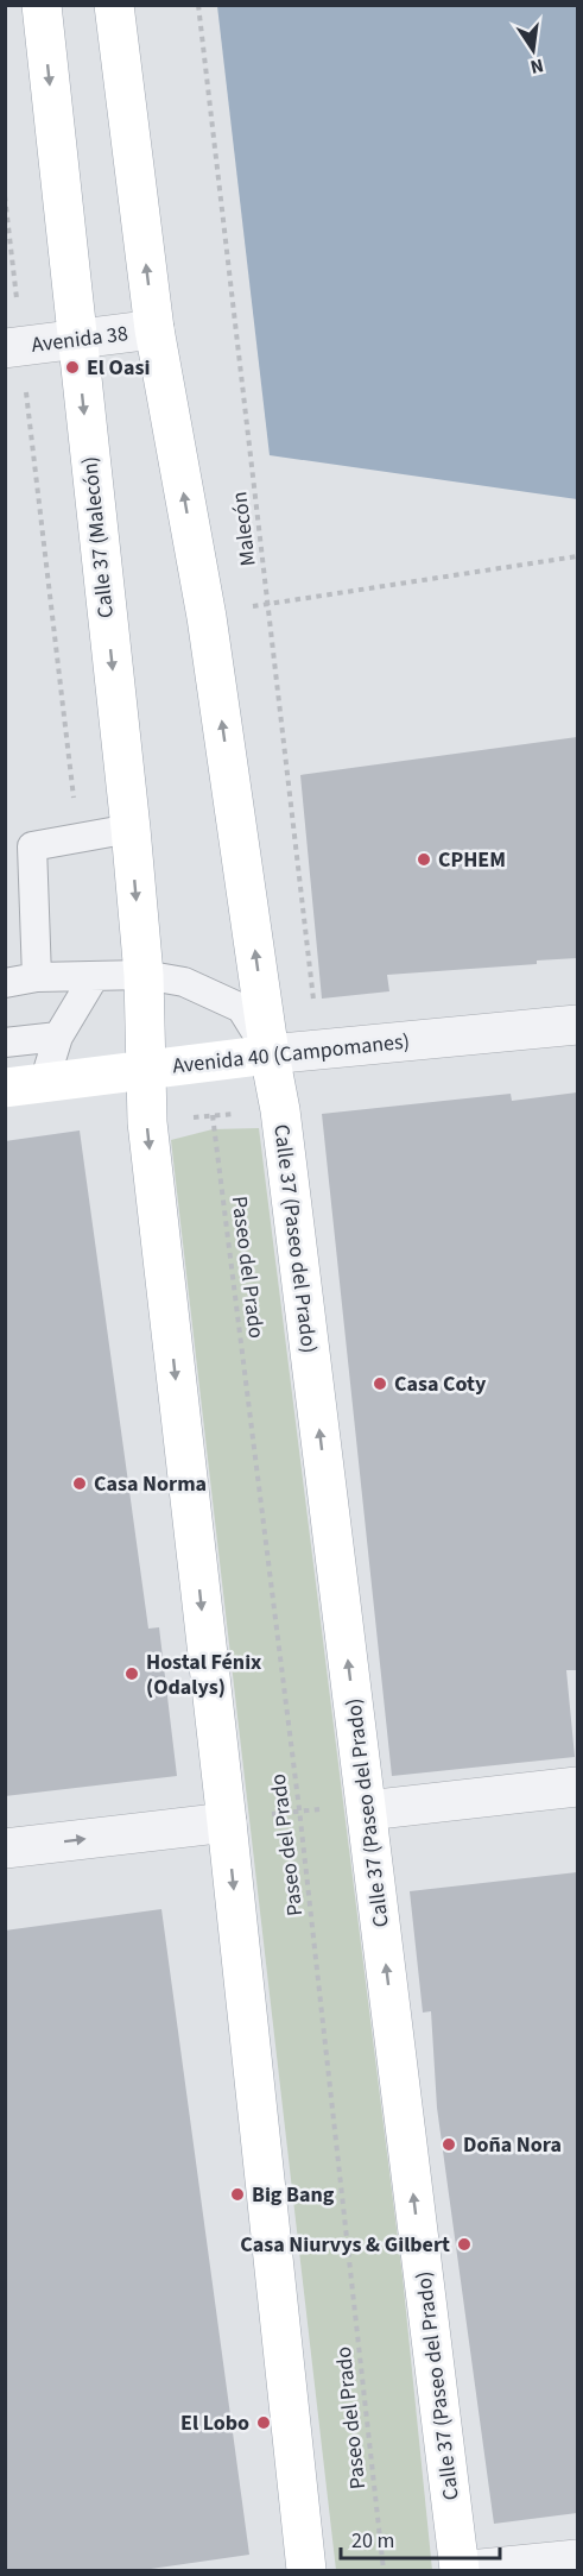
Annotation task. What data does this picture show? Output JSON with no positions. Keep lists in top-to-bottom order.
{
  "streets": {
    "main road": ["Calle 37 (Malecón)", "Avenida 40 (Campomanes)", "Calle 37 (Paseo del Prado)"],
    "street": ["Avenida 38"],
    "path": ["Malecón", "Paseo del Prado"]
  },
  "crossings": [
    ["Avenida 38", "Calle 37 (Malecón)"],
    ["Malecón", "Avenida 40 (Campomanes)"],
    ["Calle 37 (Malecón)", "Avenida 40 (Campomanes)"],
    ["Avenida 40 (Campomanes)", "Calle 37 (Paseo del Prado)"]
  ],
  "places": [
    "El Oasi",
    "CPHEM",
    "Casa Coty",
    "Casa Norma",
    "Hostal Fénix (Odalys)",
    "Doña Nora",
    "Big Bang",
    "Casa Niurvys & Gilbert",
    "El Lobo"
  ],
  "scale_bar": "20 m",
  "north": "bottom"
}
